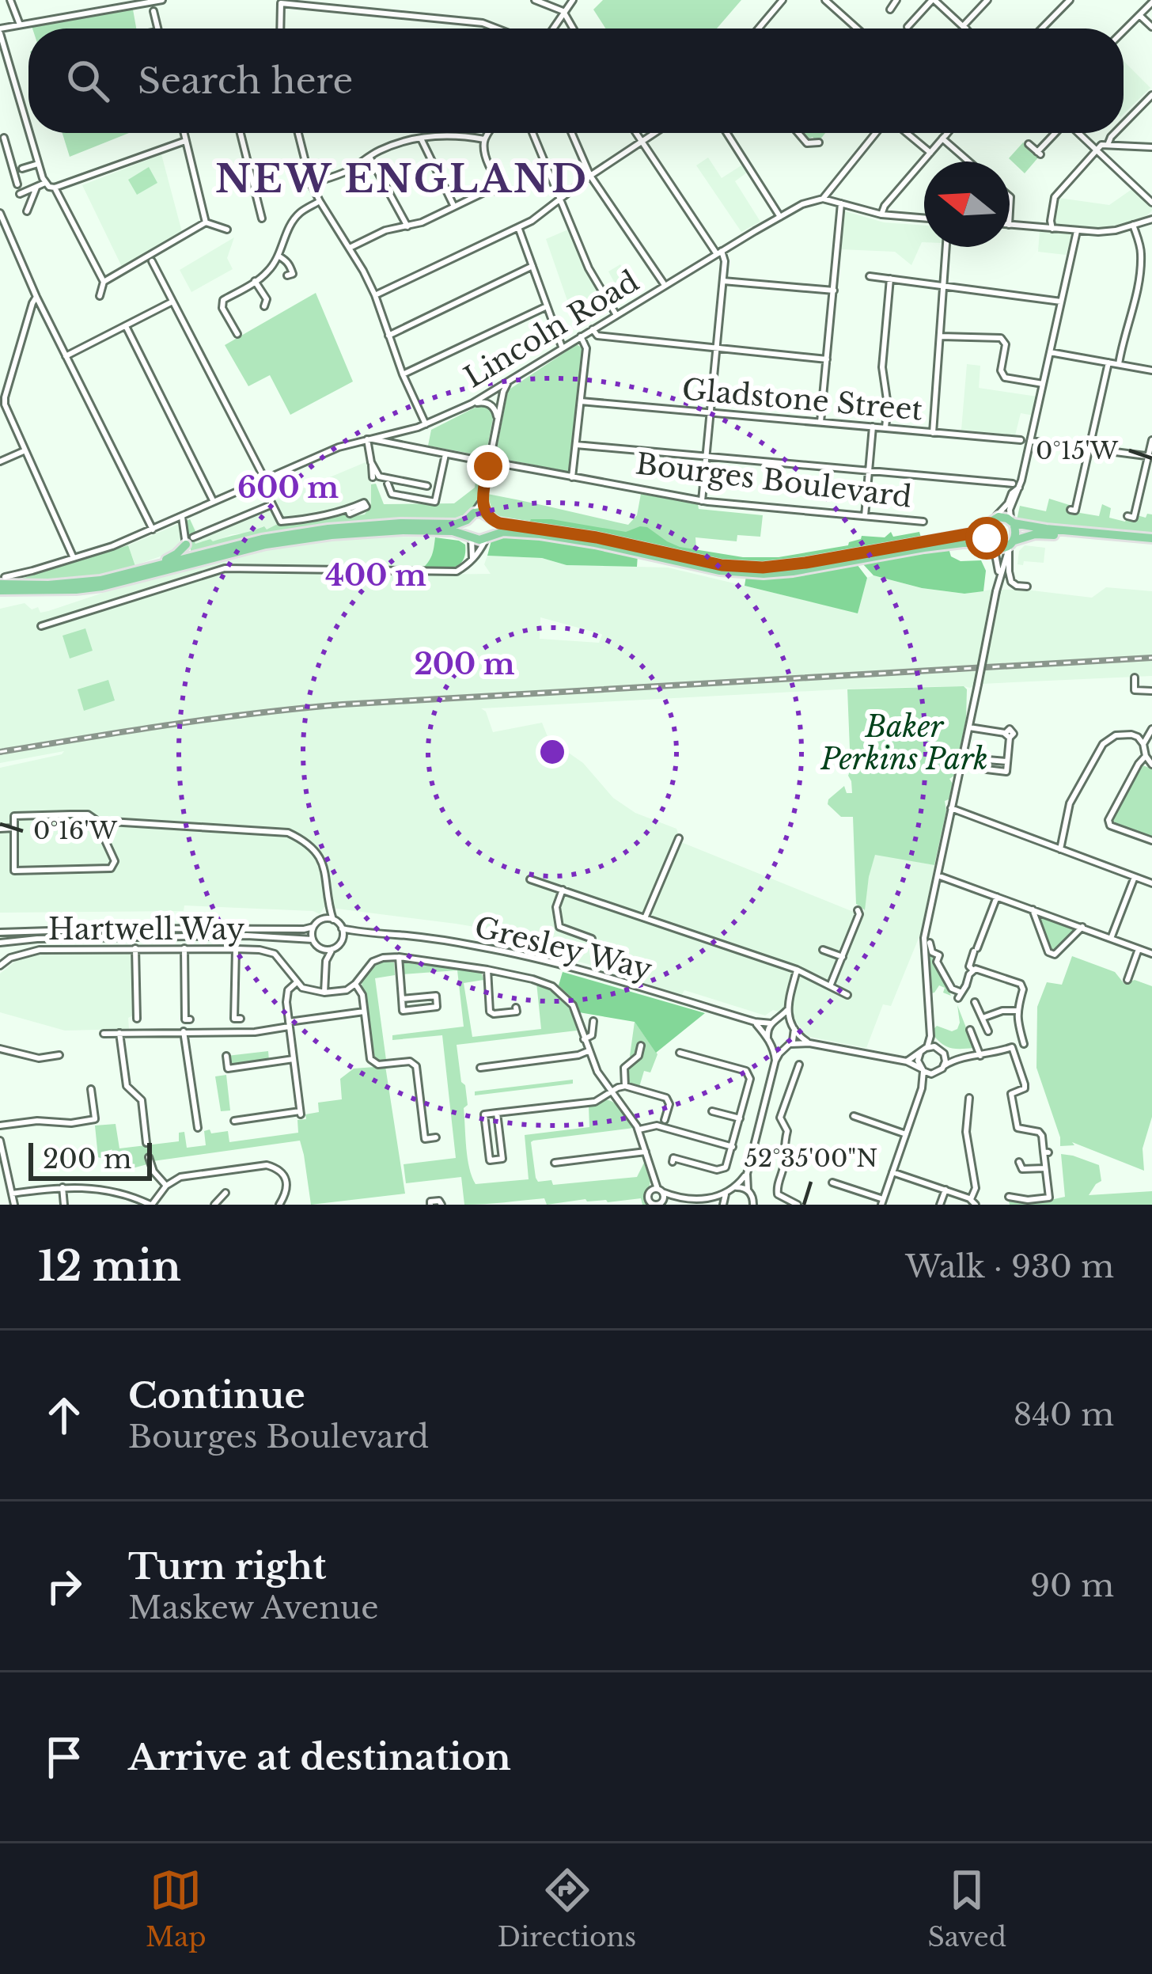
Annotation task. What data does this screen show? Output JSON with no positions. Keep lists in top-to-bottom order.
{
  "streets": {
    "main road": ["Bourges Boulevard"],
    "street": [
      "Lincoln Road",
      "Gladstone Street",
      "Hartwell Way",
      "Gresley Way"
    ]
  },
  "districts": ["NEW ENGLAND"],
  "parks": ["Baker Perkins Park"],
  "scale_bar": "200 m",
  "north": "left",
  "page": {
    "search": "Search here",
    "scale": "200 m",
    "heading": ["12 min", "Walk · 930 m"],
    "list": [
      ["Continue", "Bourges Boulevard", "840 m"],
      ["Turn right", "Maskew Avenue", "90 m"],
      "Arrive at destination"
    ],
    "nav": ["Map", "Directions", "Saved"]
  },
  "coordinates": ["0°15'W", "0°16'W", "52°35'00\"N"],
  "rings": ["600 m", "400 m", "200 m"]
}
